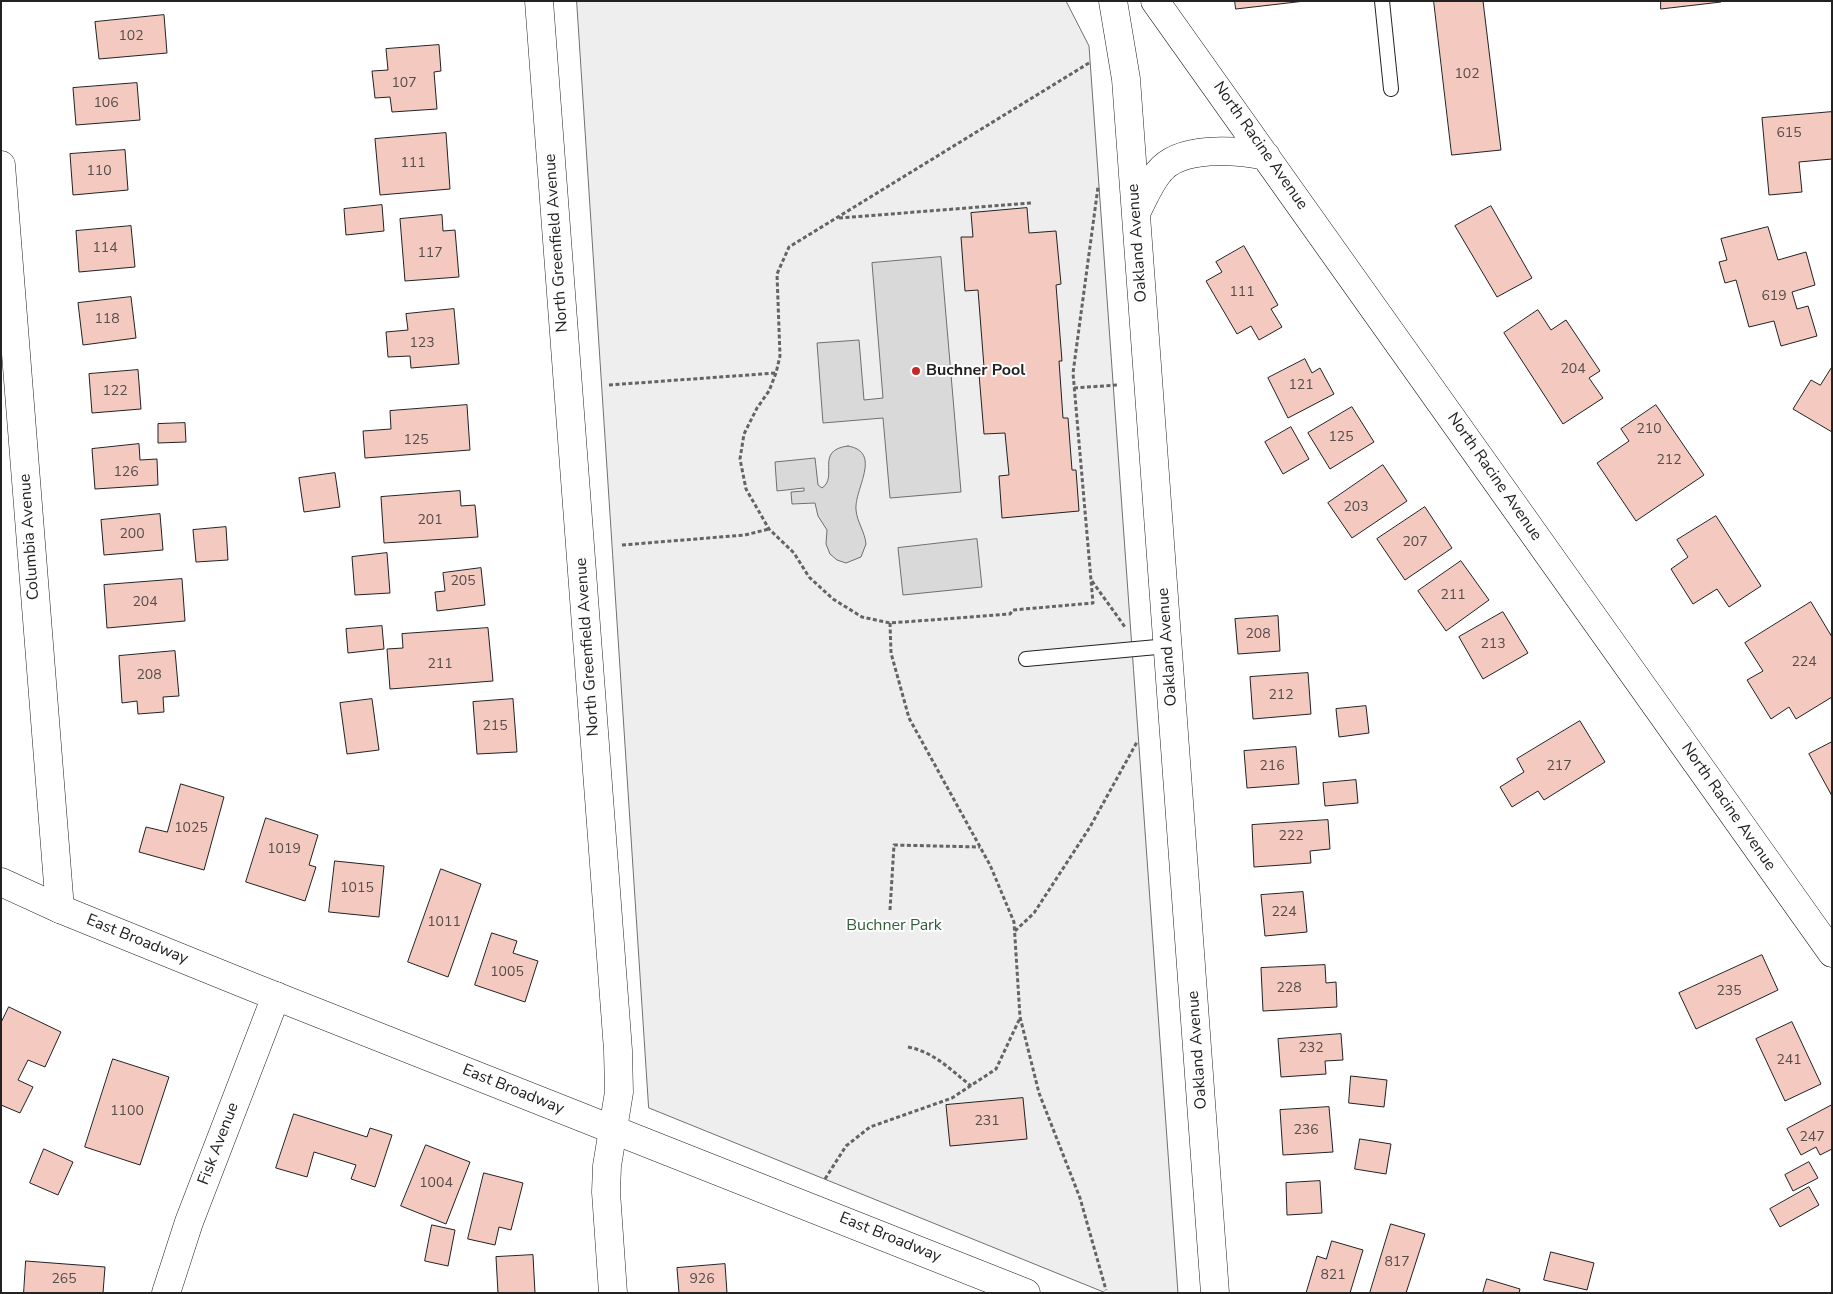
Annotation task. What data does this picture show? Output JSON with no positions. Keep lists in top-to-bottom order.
{
  "streets": {
    "street": [
      "North Racine Avenue",
      "North Greenfield Avenue",
      "Oakland Avenue",
      "Columbia Avenue",
      "East Broadway",
      "Fisk Avenue"
    ]
  },
  "crossings": [
    ["North Greenfield Avenue", "East Broadway"],
    ["Columbia Avenue", "East Broadway"],
    ["East Broadway", "Fisk Avenue"]
  ],
  "parks": ["Buchner Park"],
  "places": ["Buchner Pool"],
  "house_numbers": [
    "102",
    "102",
    "107",
    "106",
    "615",
    "111",
    "110",
    "114",
    "117",
    "111",
    "619",
    "118",
    "123",
    "204",
    "121",
    "122",
    "210",
    "125",
    "125",
    "212",
    "126",
    "203",
    "201",
    "200",
    "207",
    "205",
    "211",
    "204",
    "208",
    "213",
    "224",
    "211",
    "208",
    "212",
    "215",
    "216",
    "217",
    "1025",
    "222",
    "1019",
    "1015",
    "224",
    "1011",
    "1005",
    "228",
    "235",
    "232",
    "241",
    "1100",
    "231",
    "236",
    "247",
    "1004",
    "817",
    "821",
    "265",
    "926"
  ]
}
